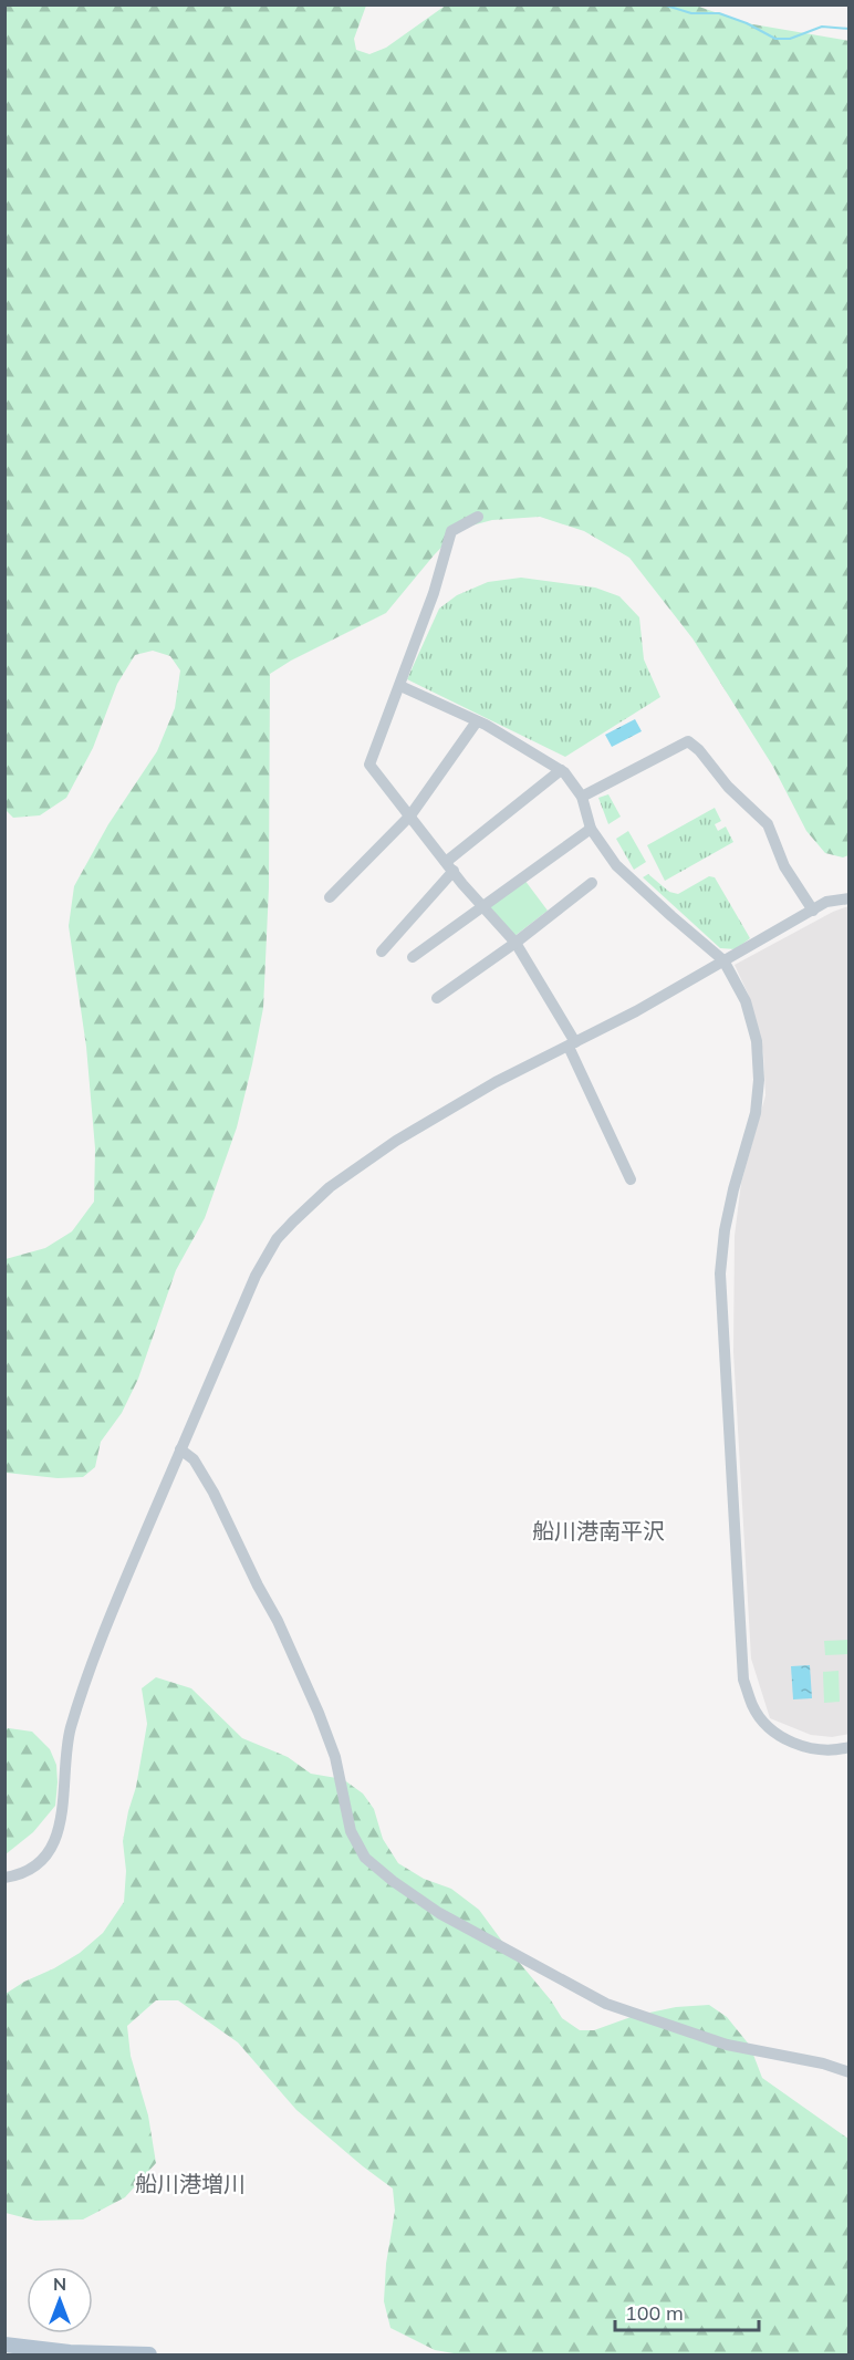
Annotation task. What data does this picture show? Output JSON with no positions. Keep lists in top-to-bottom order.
{
  "districts": ["船川港南平沢", "船川港増川"],
  "scale_bar": "100 m",
  "north": "top"
}
